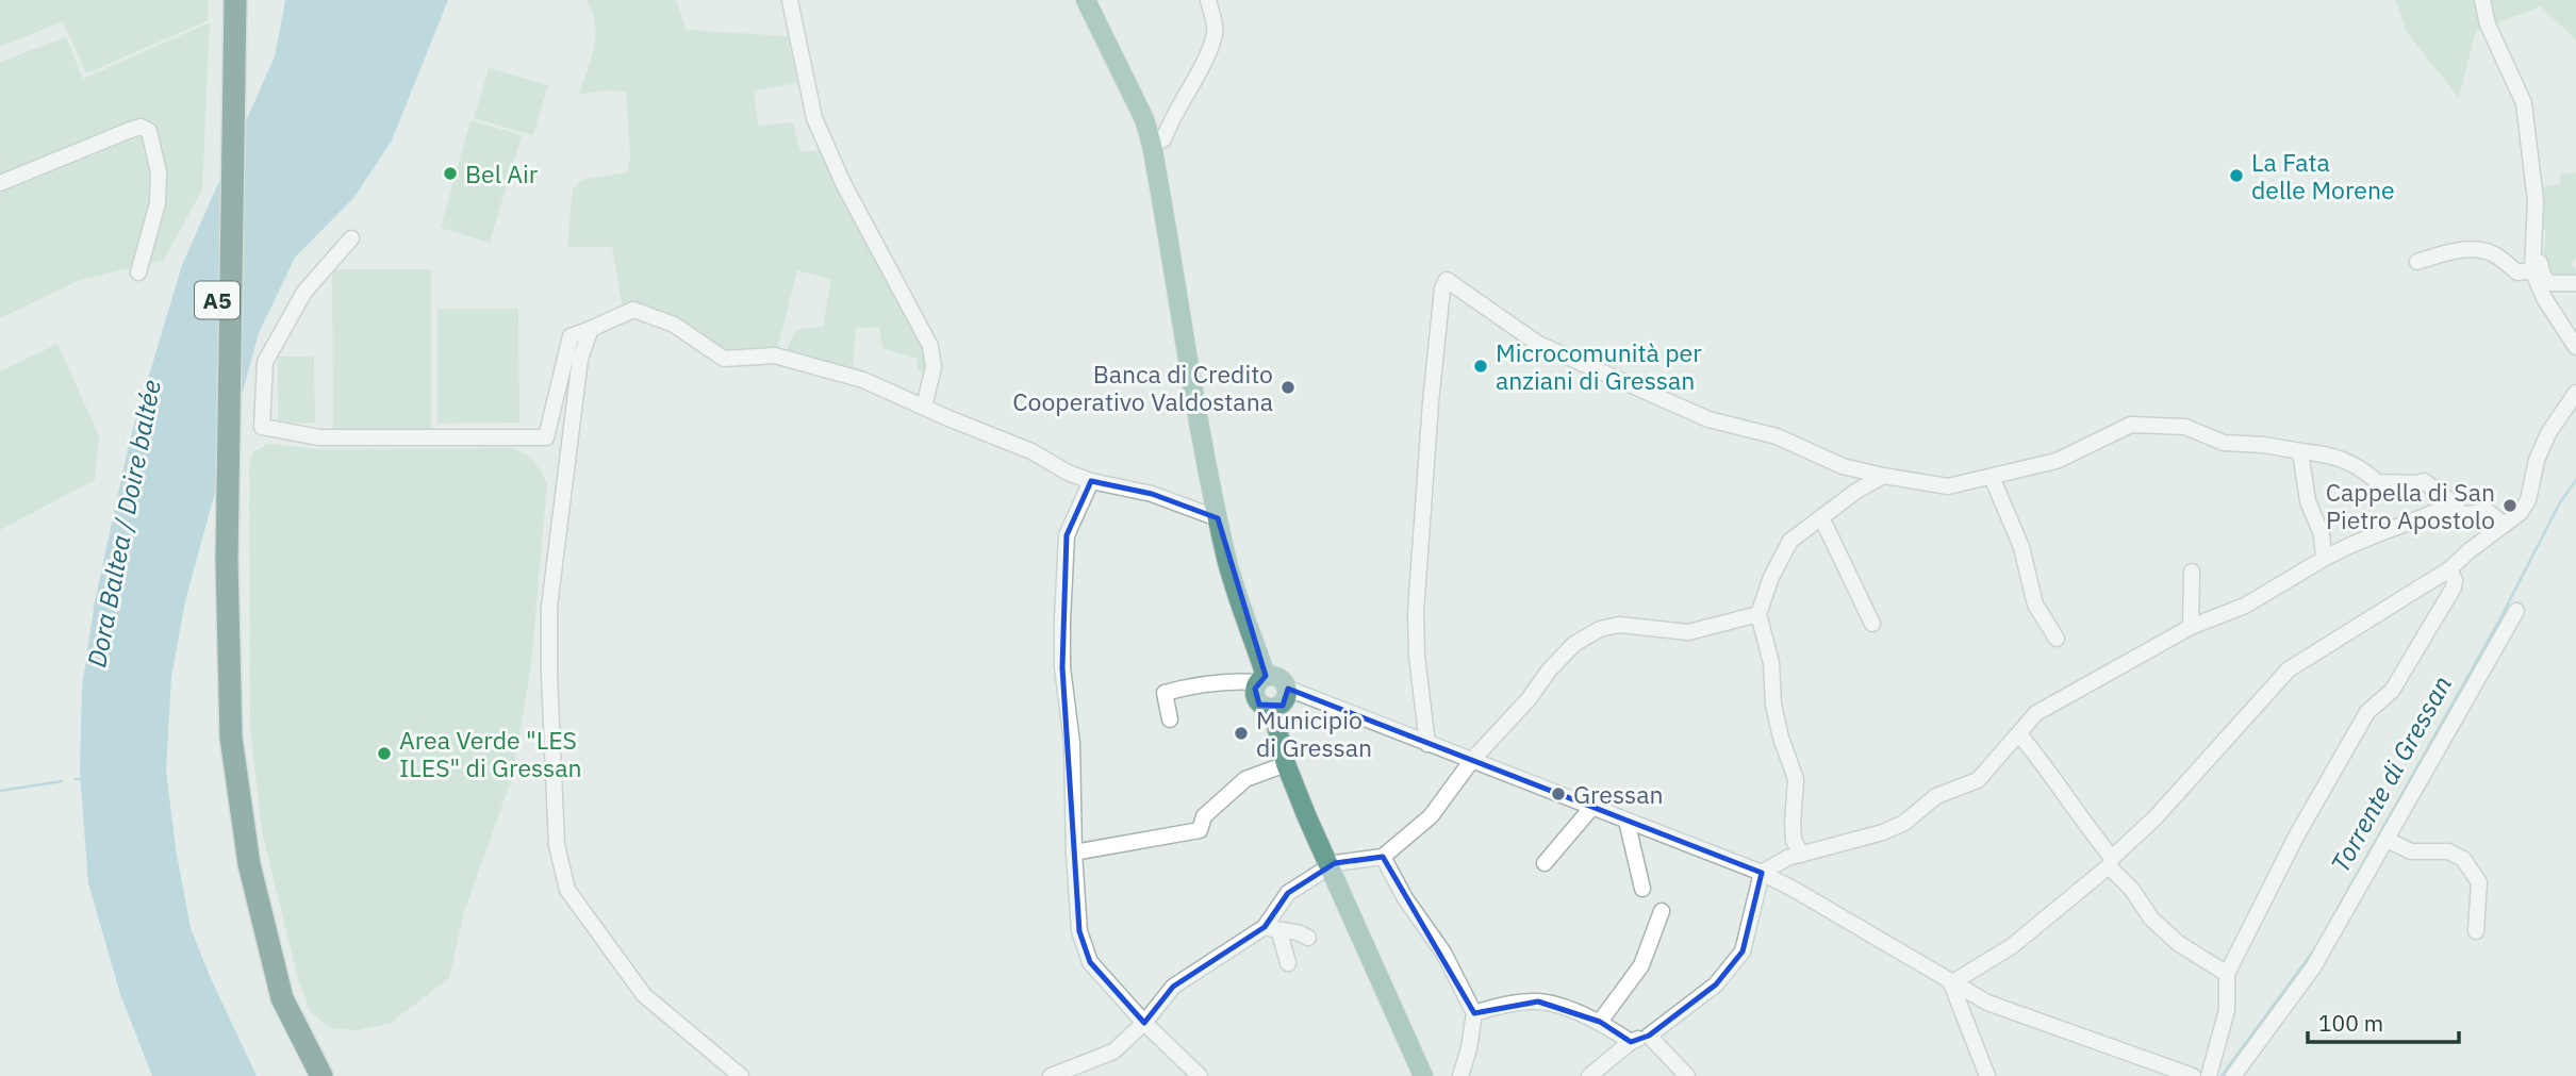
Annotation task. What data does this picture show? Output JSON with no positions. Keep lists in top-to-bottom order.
{
  "streets": {
    "highway": ["A5"]
  },
  "water": ["Dora Baltea / Doire baltée", "Torrente di Gressan"],
  "places": [
    "Bel Air",
    "La Fata delle Morene",
    "Microcomunità per anziani di Gressan",
    "Banca di Credito Cooperativo Valdostana",
    "Cappella di San Pietro Apostolo",
    "Municipio di Gressan",
    "Area Verde \"LES ILES\" di Gressan",
    "Gressan"
  ],
  "scale_bar": "100 m"
}
